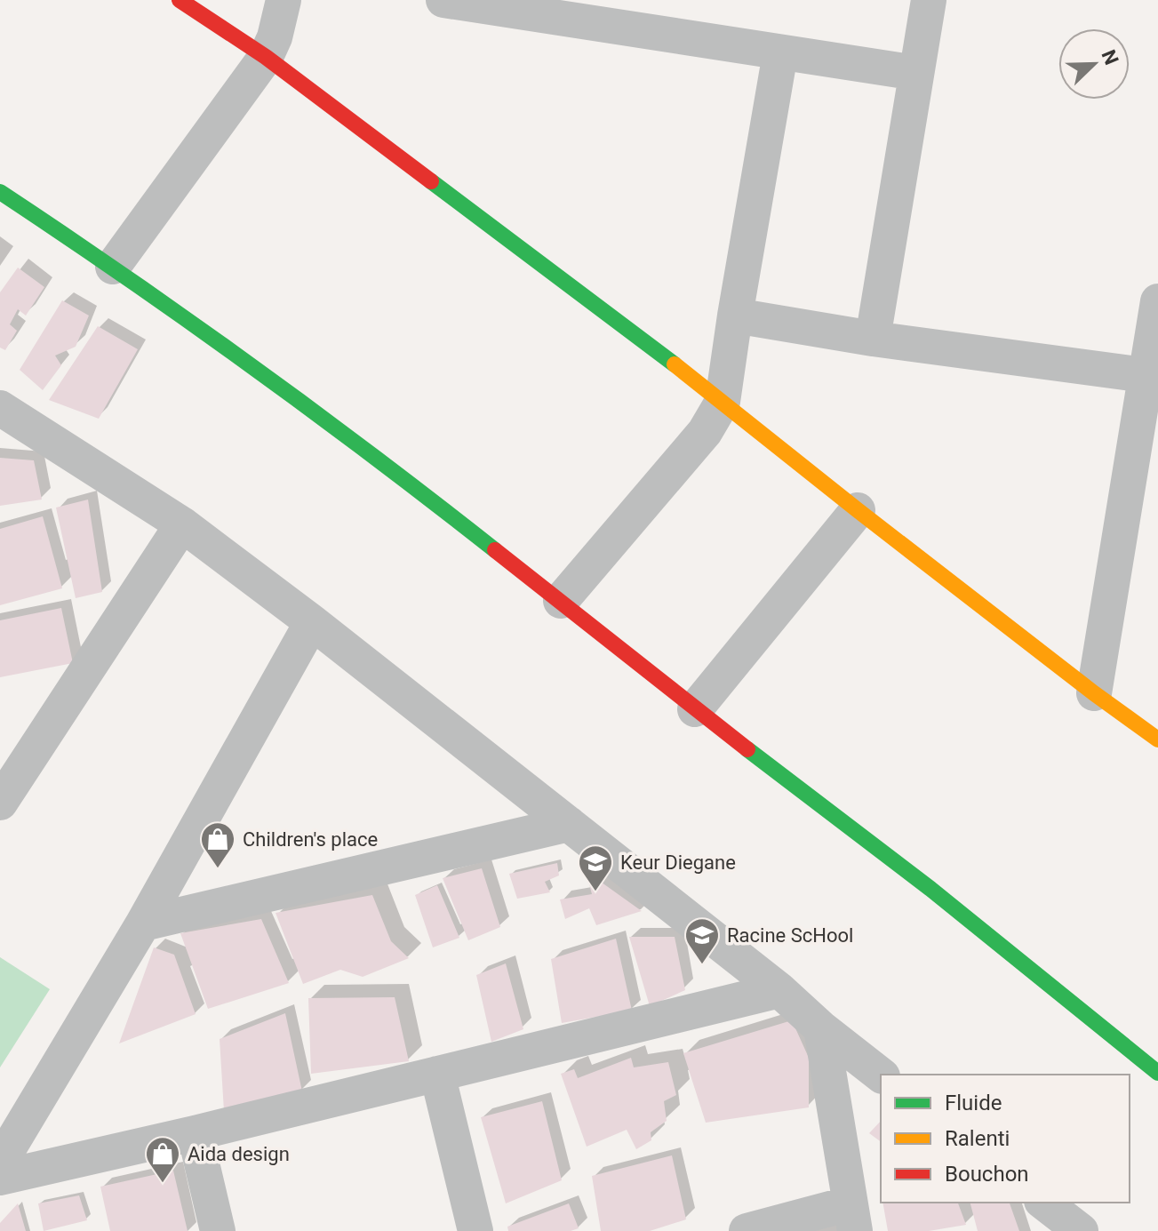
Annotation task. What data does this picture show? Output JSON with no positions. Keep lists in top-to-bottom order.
{
  "places": {
    "shop": ["Children's place", "Aida design"],
    "school or university": ["Keur Diegane", "Racine ScHool"]
  },
  "legend": ["Fluide", "Ralenti", "Bouchon"],
  "north": "top right"
}
